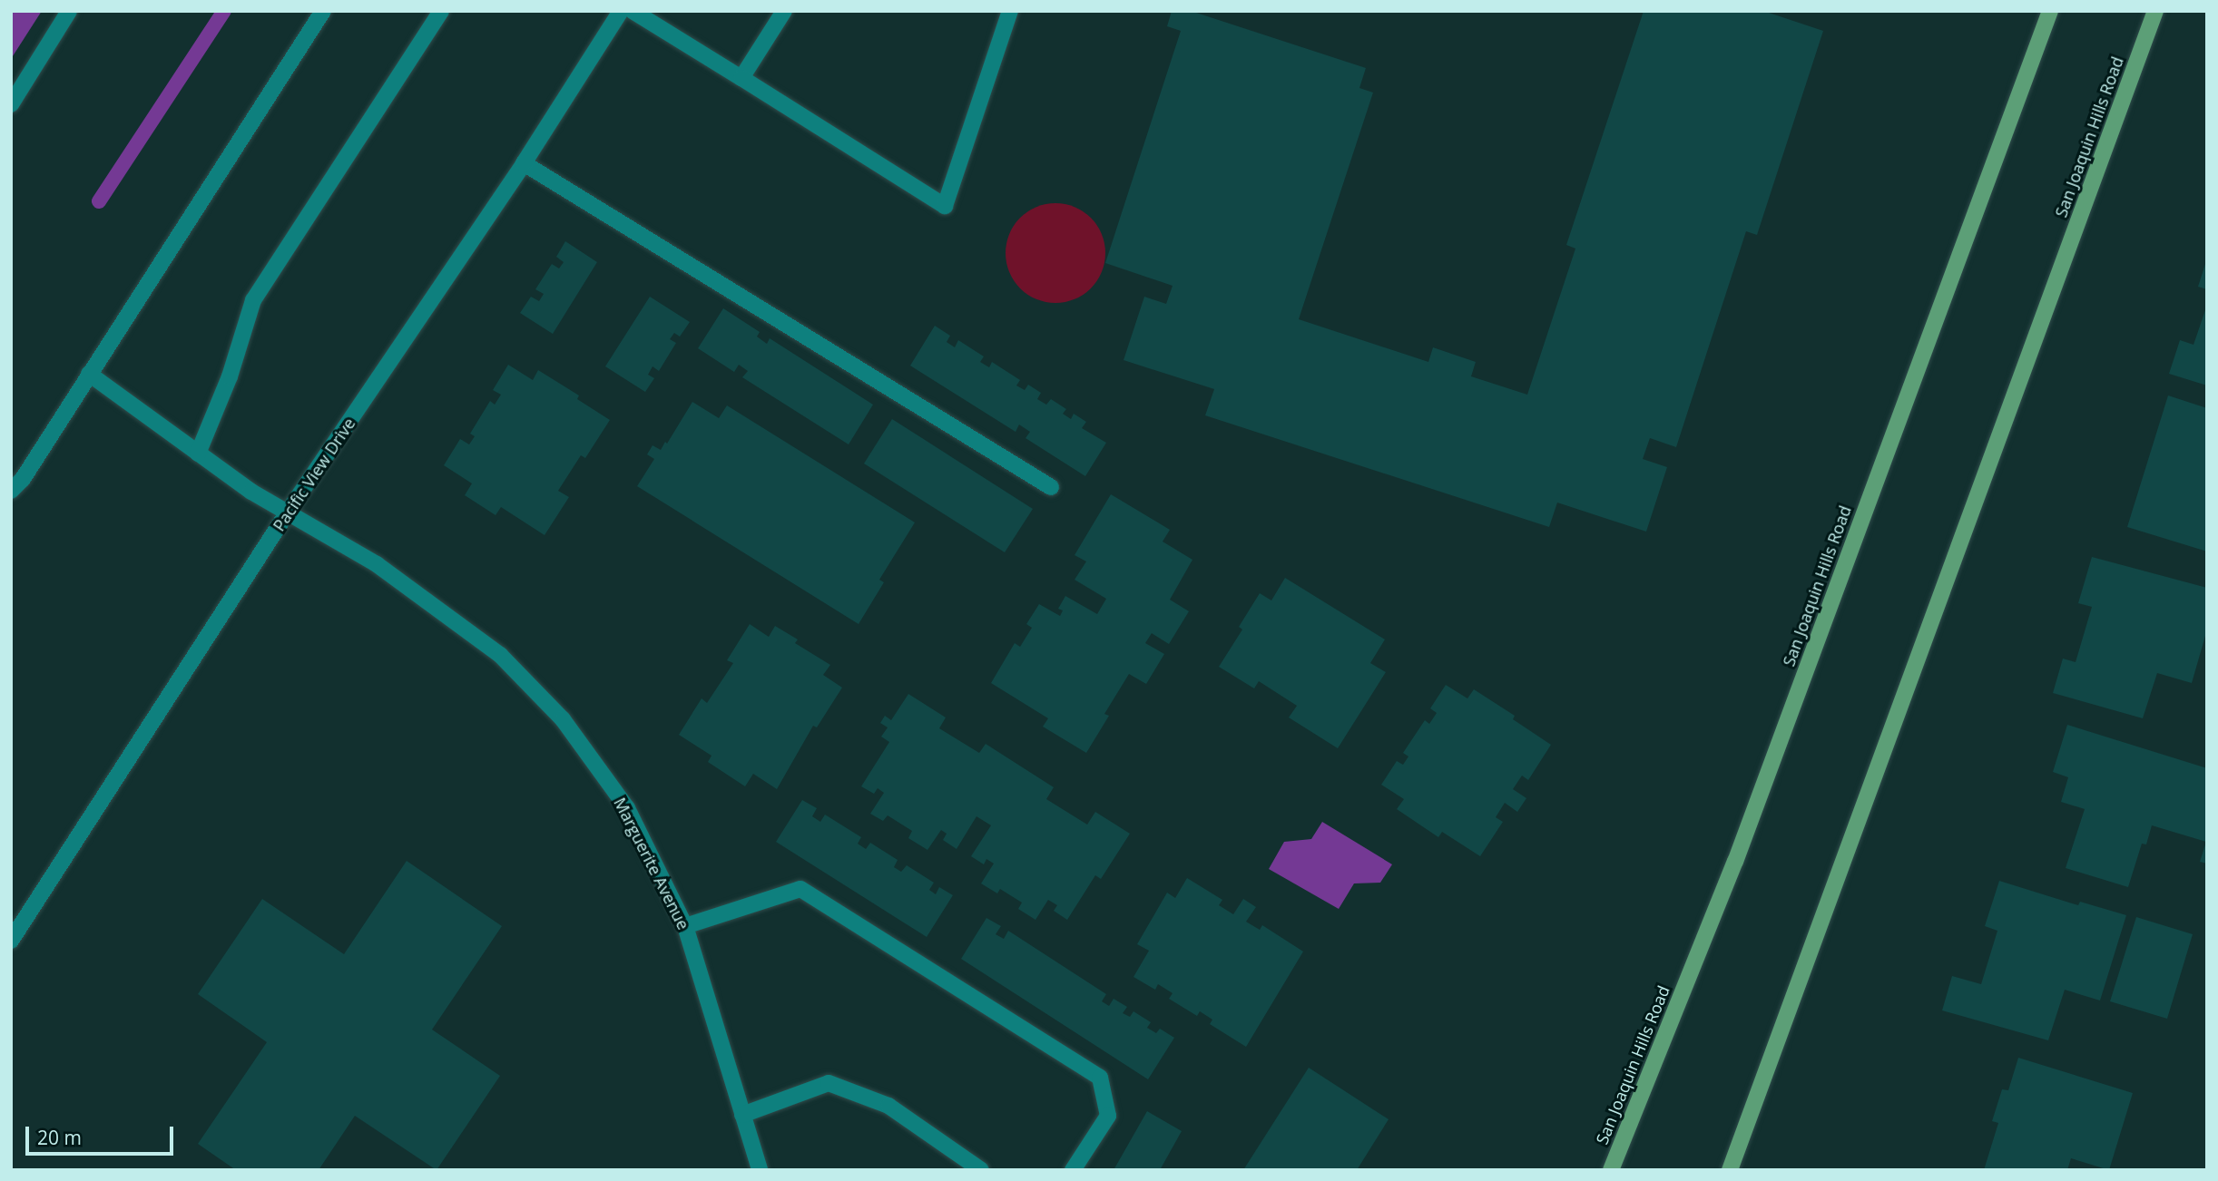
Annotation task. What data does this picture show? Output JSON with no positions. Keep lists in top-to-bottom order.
{
  "streets": {
    "main road": ["San Joaquin Hills Road"],
    "street": ["Pacific View Drive", "Marguerite Avenue"]
  },
  "crossings": [
    ["Pacific View Drive", "Marguerite Avenue"]
  ],
  "scale_bar": "20 m"
}
